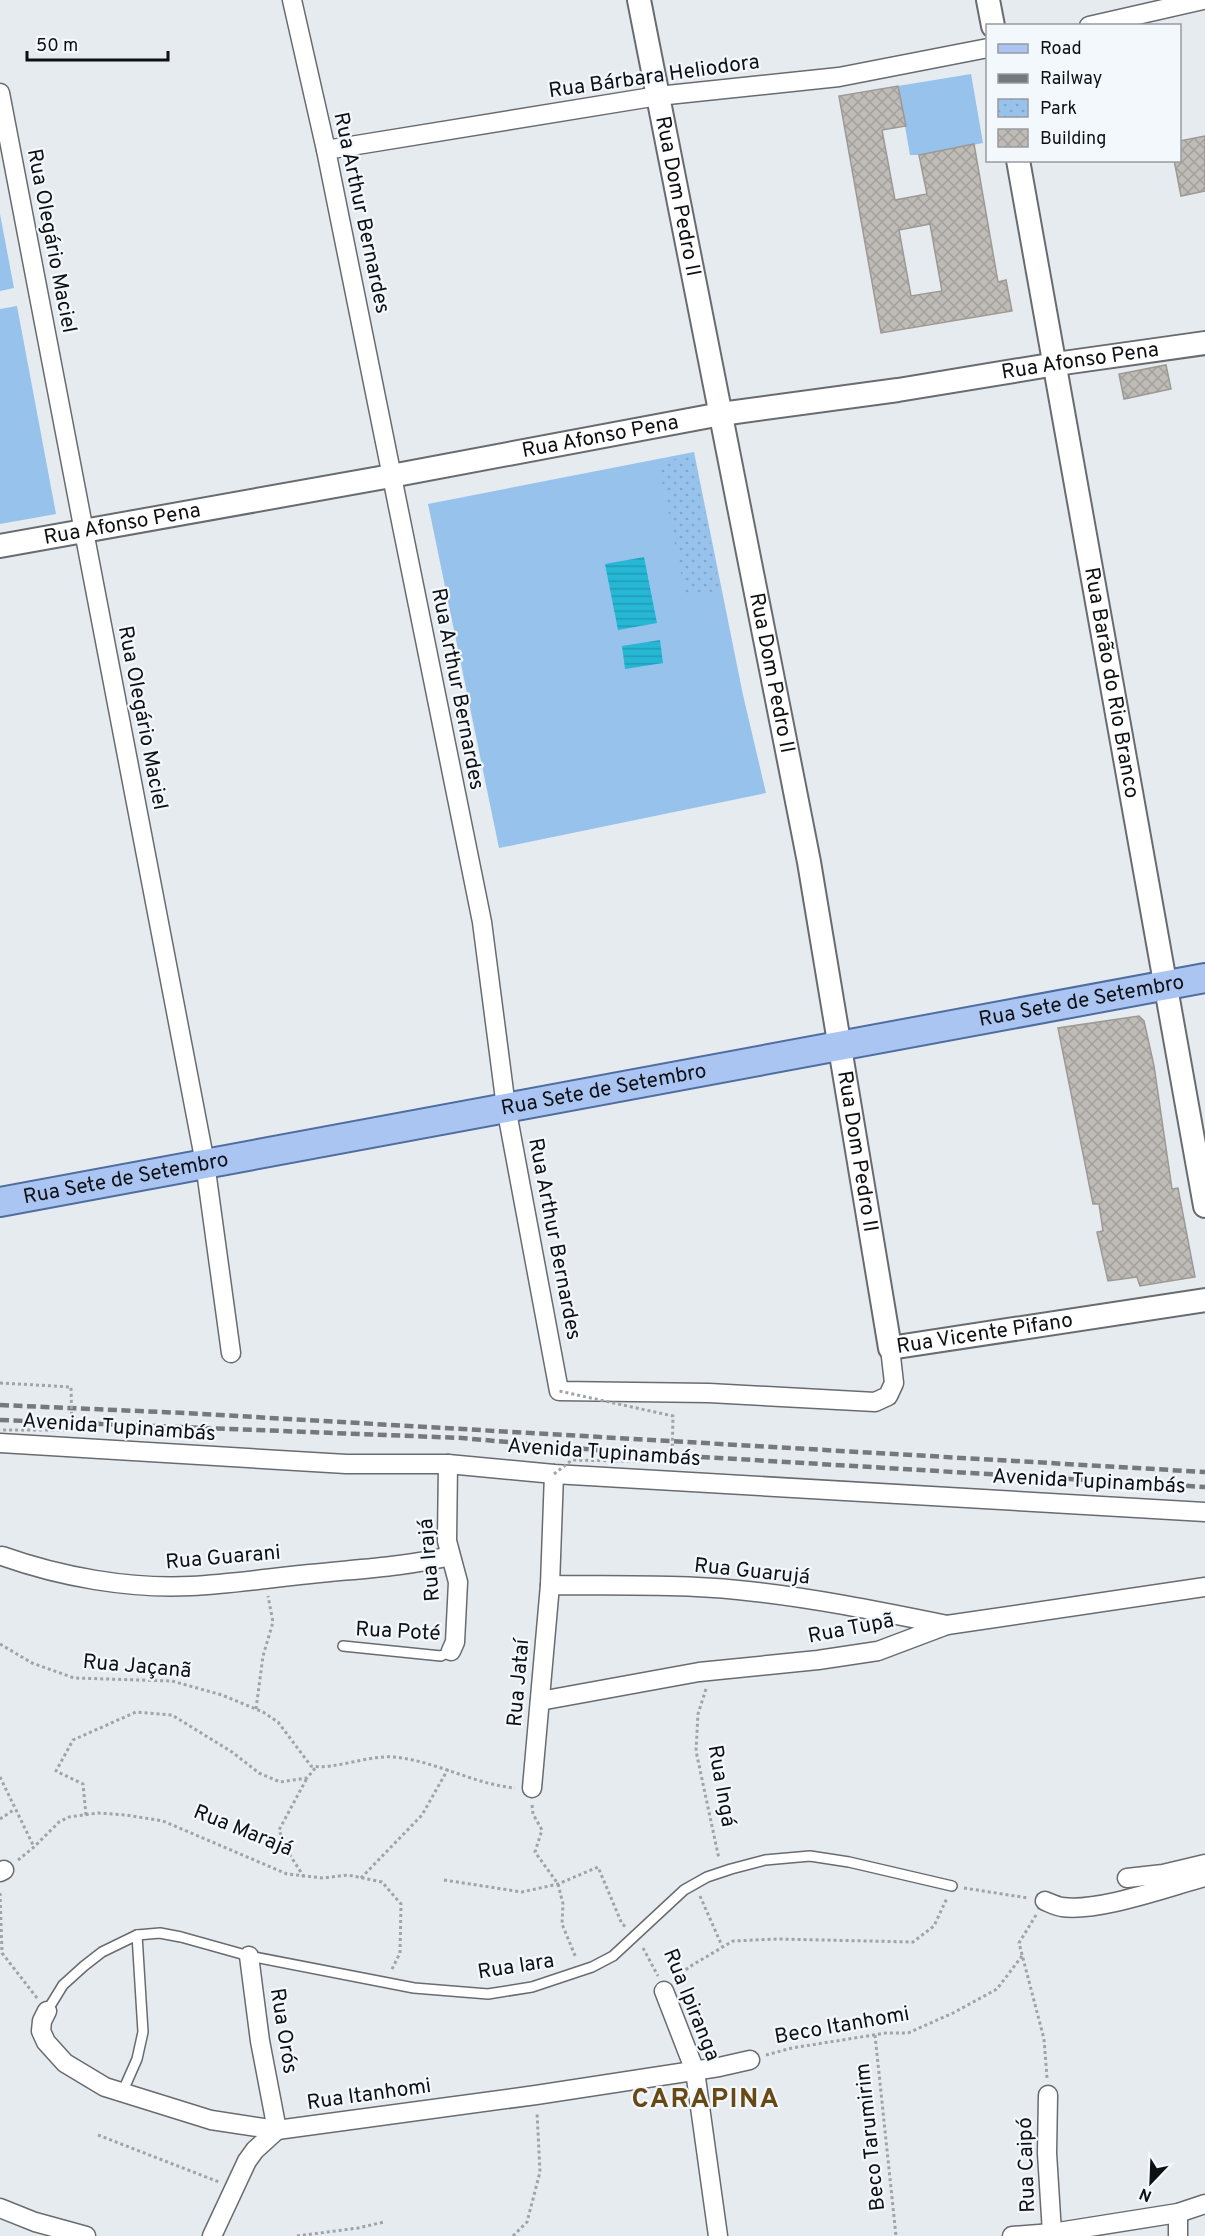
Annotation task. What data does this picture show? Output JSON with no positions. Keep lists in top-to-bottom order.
{
  "streets": {
    "main road": ["Rua Sete de Setembro"],
    "street": [
      "Rua Bárbara Heliodora",
      "Rua Dom Pedro II",
      "Rua Arthur Bernardes",
      "Rua Olegário Maciel",
      "Rua Afonso Pena",
      "Rua Barão do Rio Branco",
      "Rua Vicente Pifano",
      "Avenida Tupinambás",
      "Rua Guarani",
      "Rua Irajá",
      "Rua Guarujá",
      "Rua Tupã",
      "Rua Jataí",
      "Rua Ipiranga",
      "Rua Orós",
      "Rua Itanhomi",
      "Rua Caipó"
    ],
    "lane": ["Rua Poté", "Rua Iara"],
    "path": [
      "Rua Jaçanã",
      "Rua Ingá",
      "Rua Marajá",
      "Beco Itanhomi",
      "Beco Tarumirim"
    ]
  },
  "crossings": [
    ["Rua Bárbara Heliodora", "Rua Dom Pedro II"],
    ["Rua Bárbara Heliodora", "Rua Arthur Bernardes"],
    ["Rua Dom Pedro II", "Rua Afonso Pena"],
    ["Rua Dom Pedro II", "Rua Sete de Setembro"],
    ["Rua Dom Pedro II", "Rua Vicente Pifano"],
    ["Rua Arthur Bernardes", "Rua Afonso Pena"],
    ["Rua Arthur Bernardes", "Rua Sete de Setembro"],
    ["Rua Arthur Bernardes", "Rua Vicente Pifano"],
    ["Rua Olegário Maciel", "Rua Afonso Pena"],
    ["Rua Olegário Maciel", "Rua Sete de Setembro"],
    ["Rua Afonso Pena", "Rua Barão do Rio Branco"],
    ["Rua Barão do Rio Branco", "Rua Sete de Setembro"],
    ["Avenida Tupinambás", "Rua Irajá"],
    ["Avenida Tupinambás", "Rua Jataí"],
    ["Rua Guarani", "Rua Irajá"],
    ["Rua Irajá", "Rua Poté"],
    ["Rua Guarujá", "Rua Tupã"],
    ["Rua Guarujá", "Rua Jataí"],
    ["Rua Tupã", "Rua Jataí"],
    ["Rua Tupã", "Rua Ingá"],
    ["Rua Ingá", "Rua Iara"],
    ["Rua Marajá", "Rua Iara"],
    ["Rua Iara", "Rua Ipiranga"],
    ["Rua Iara", "Rua Orós"],
    ["Rua Iara", "Rua Itanhomi"],
    ["Rua Ipiranga", "Rua Itanhomi"],
    ["Beco Itanhomi", "Rua Itanhomi"],
    ["Beco Itanhomi", "Beco Tarumirim"],
    ["Rua Orós", "Rua Itanhomi"]
  ],
  "districts": ["CARAPINA"],
  "legend": [
    "Road",
    "Railway",
    "Park",
    "Building"
  ],
  "scale_bar": "50 m",
  "north": "bottom left"
}
